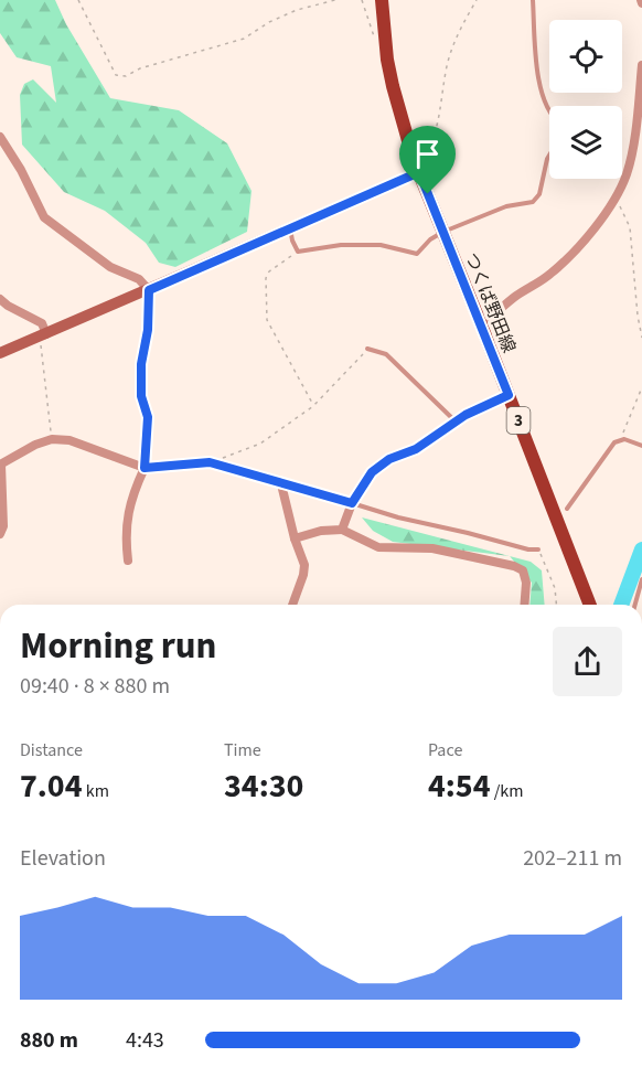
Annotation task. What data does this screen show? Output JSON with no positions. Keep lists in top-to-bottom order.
{
  "streets": {
    "main road": ["つくば野田線", "3"]
  },
  "page": {
    "heading": ["Morning run", "09:40 · 8 × 880 m"],
    "stats": [
      ["Distance", "7.04 km"],
      ["Time", "34:30"],
      ["Pace", "4:54 /km"]
    ],
    "chart": ["Elevation", "202–211 m"],
    "list": [
      {
        "name": "880 m",
        "note": "4:43"
      }
    ]
  }
}
